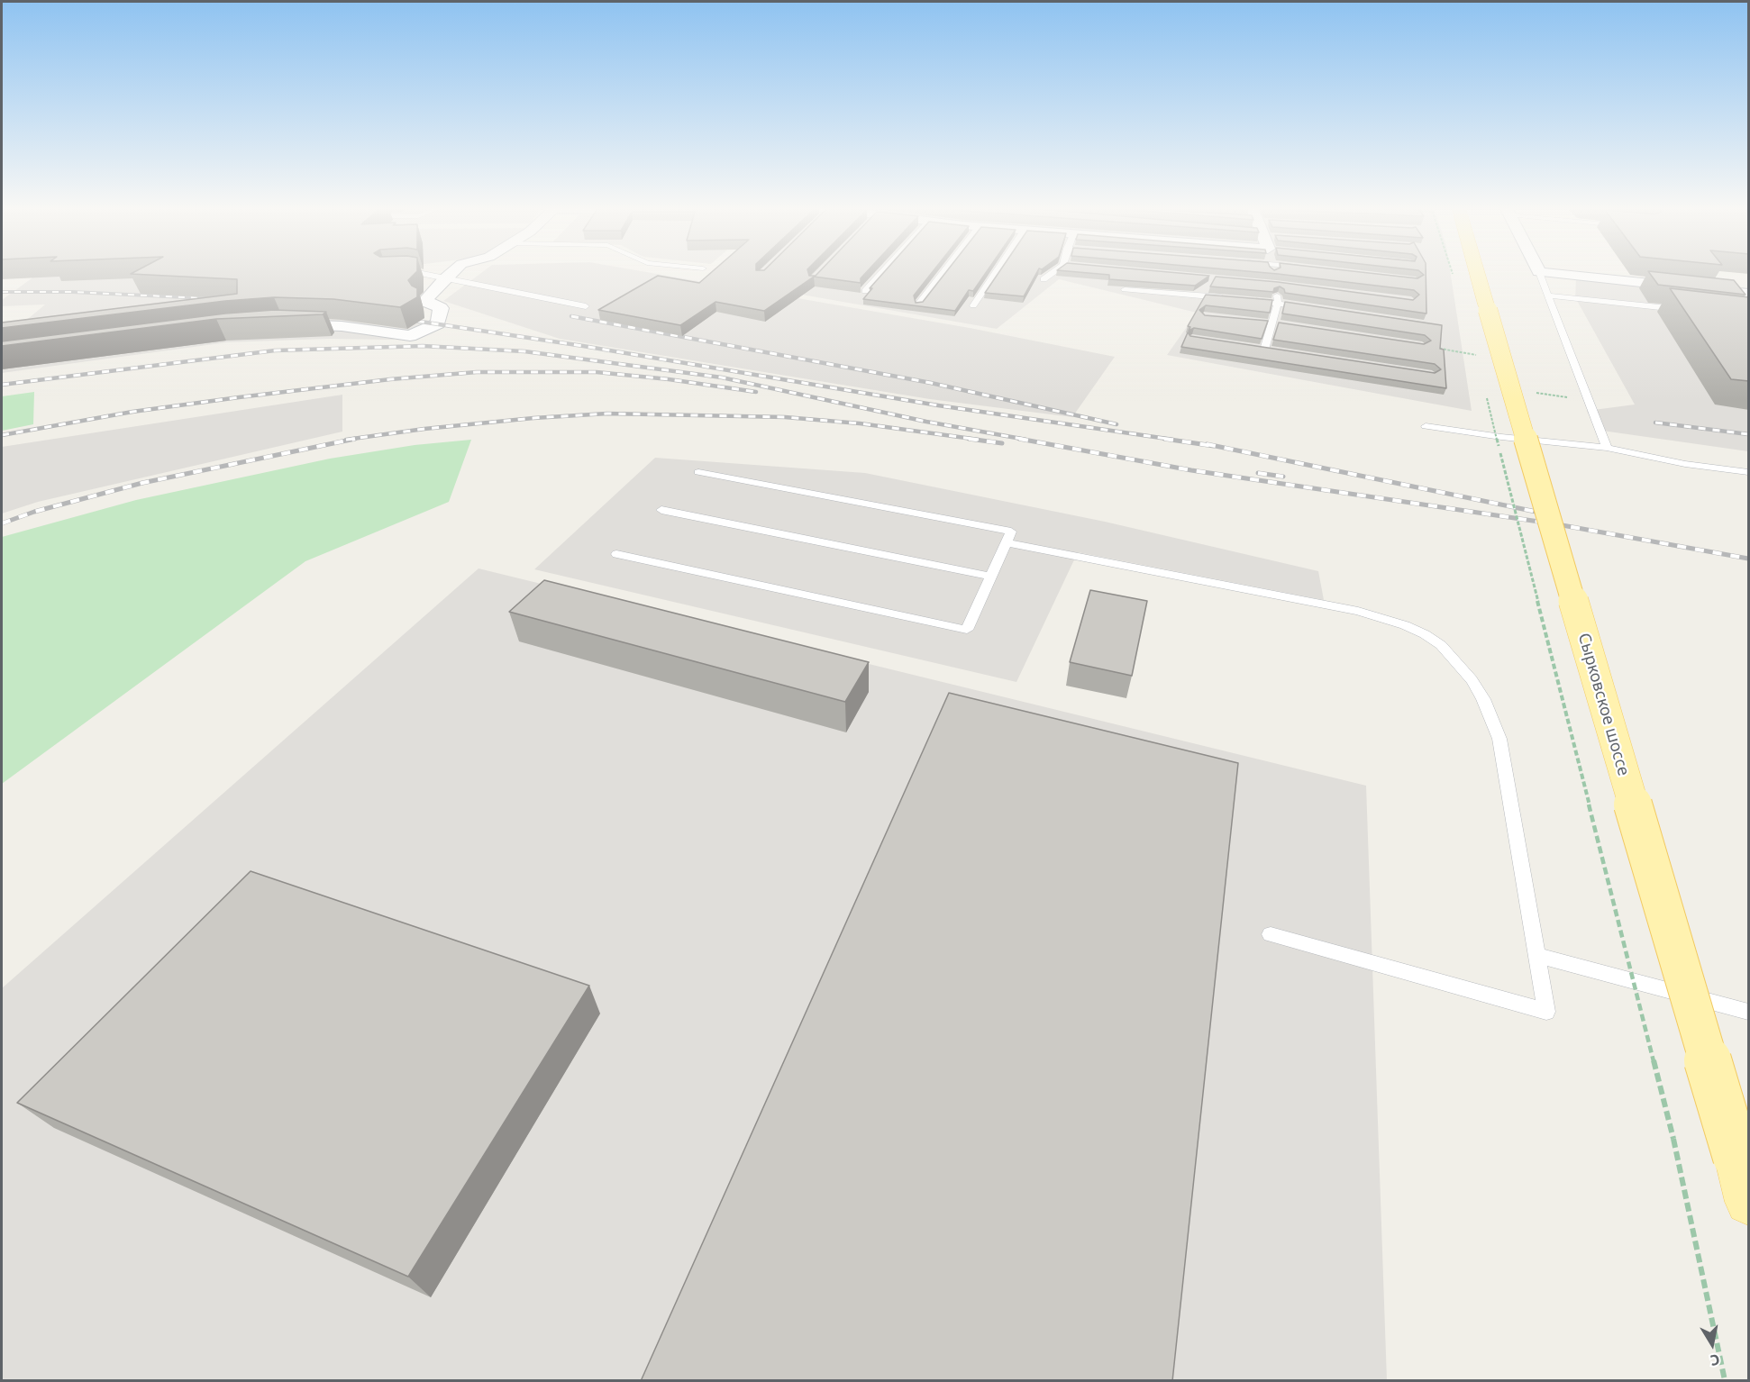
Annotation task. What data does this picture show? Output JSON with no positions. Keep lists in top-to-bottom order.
{
  "streets": {
    "main road": ["Сырковское шоссе"]
  },
  "north": "bottom"
}
